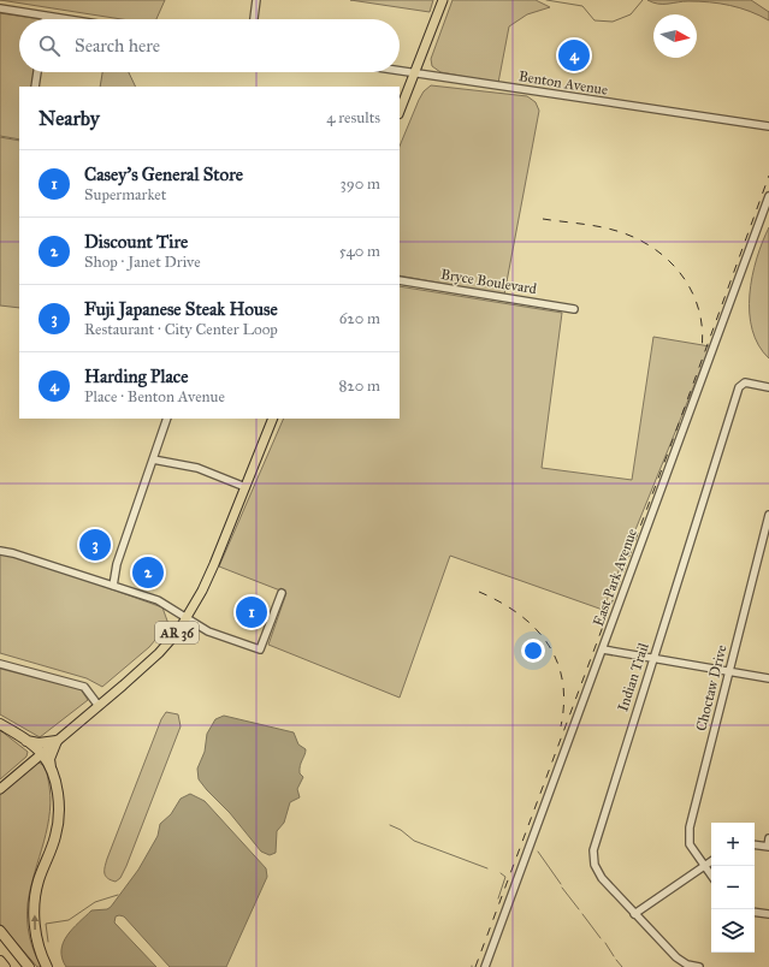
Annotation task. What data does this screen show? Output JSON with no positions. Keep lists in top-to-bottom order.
{
  "streets": {
    "main road": ["AR 36"],
    "street": [
      "Benton Avenue",
      "Bryce Boulevard",
      "East Park Avenue",
      "Indian Trail",
      "Choctaw Drive"
    ]
  },
  "north": "right",
  "page": {
    "search": "Search here",
    "pins": [
      "4",
      "3",
      "2",
      "1"
    ],
    "heading": ["Nearby", "4 results"],
    "list": [
      {
        "mark": "1",
        "name": "Casey's General Store",
        "note": "Supermarket",
        "value": "390 m"
      },
      {
        "mark": "2",
        "name": "Discount Tire",
        "note": "Shop · Janet Drive",
        "value": "540 m"
      },
      {
        "mark": "3",
        "name": "Fuji Japanese Steak House",
        "note": "Restaurant · City Center Loop",
        "value": "620 m"
      },
      {
        "mark": "4",
        "name": "Harding Place",
        "note": "Place · Benton Avenue",
        "value": "820 m"
      }
    ],
    "map_buttons": ["+", "−"]
  }
}
